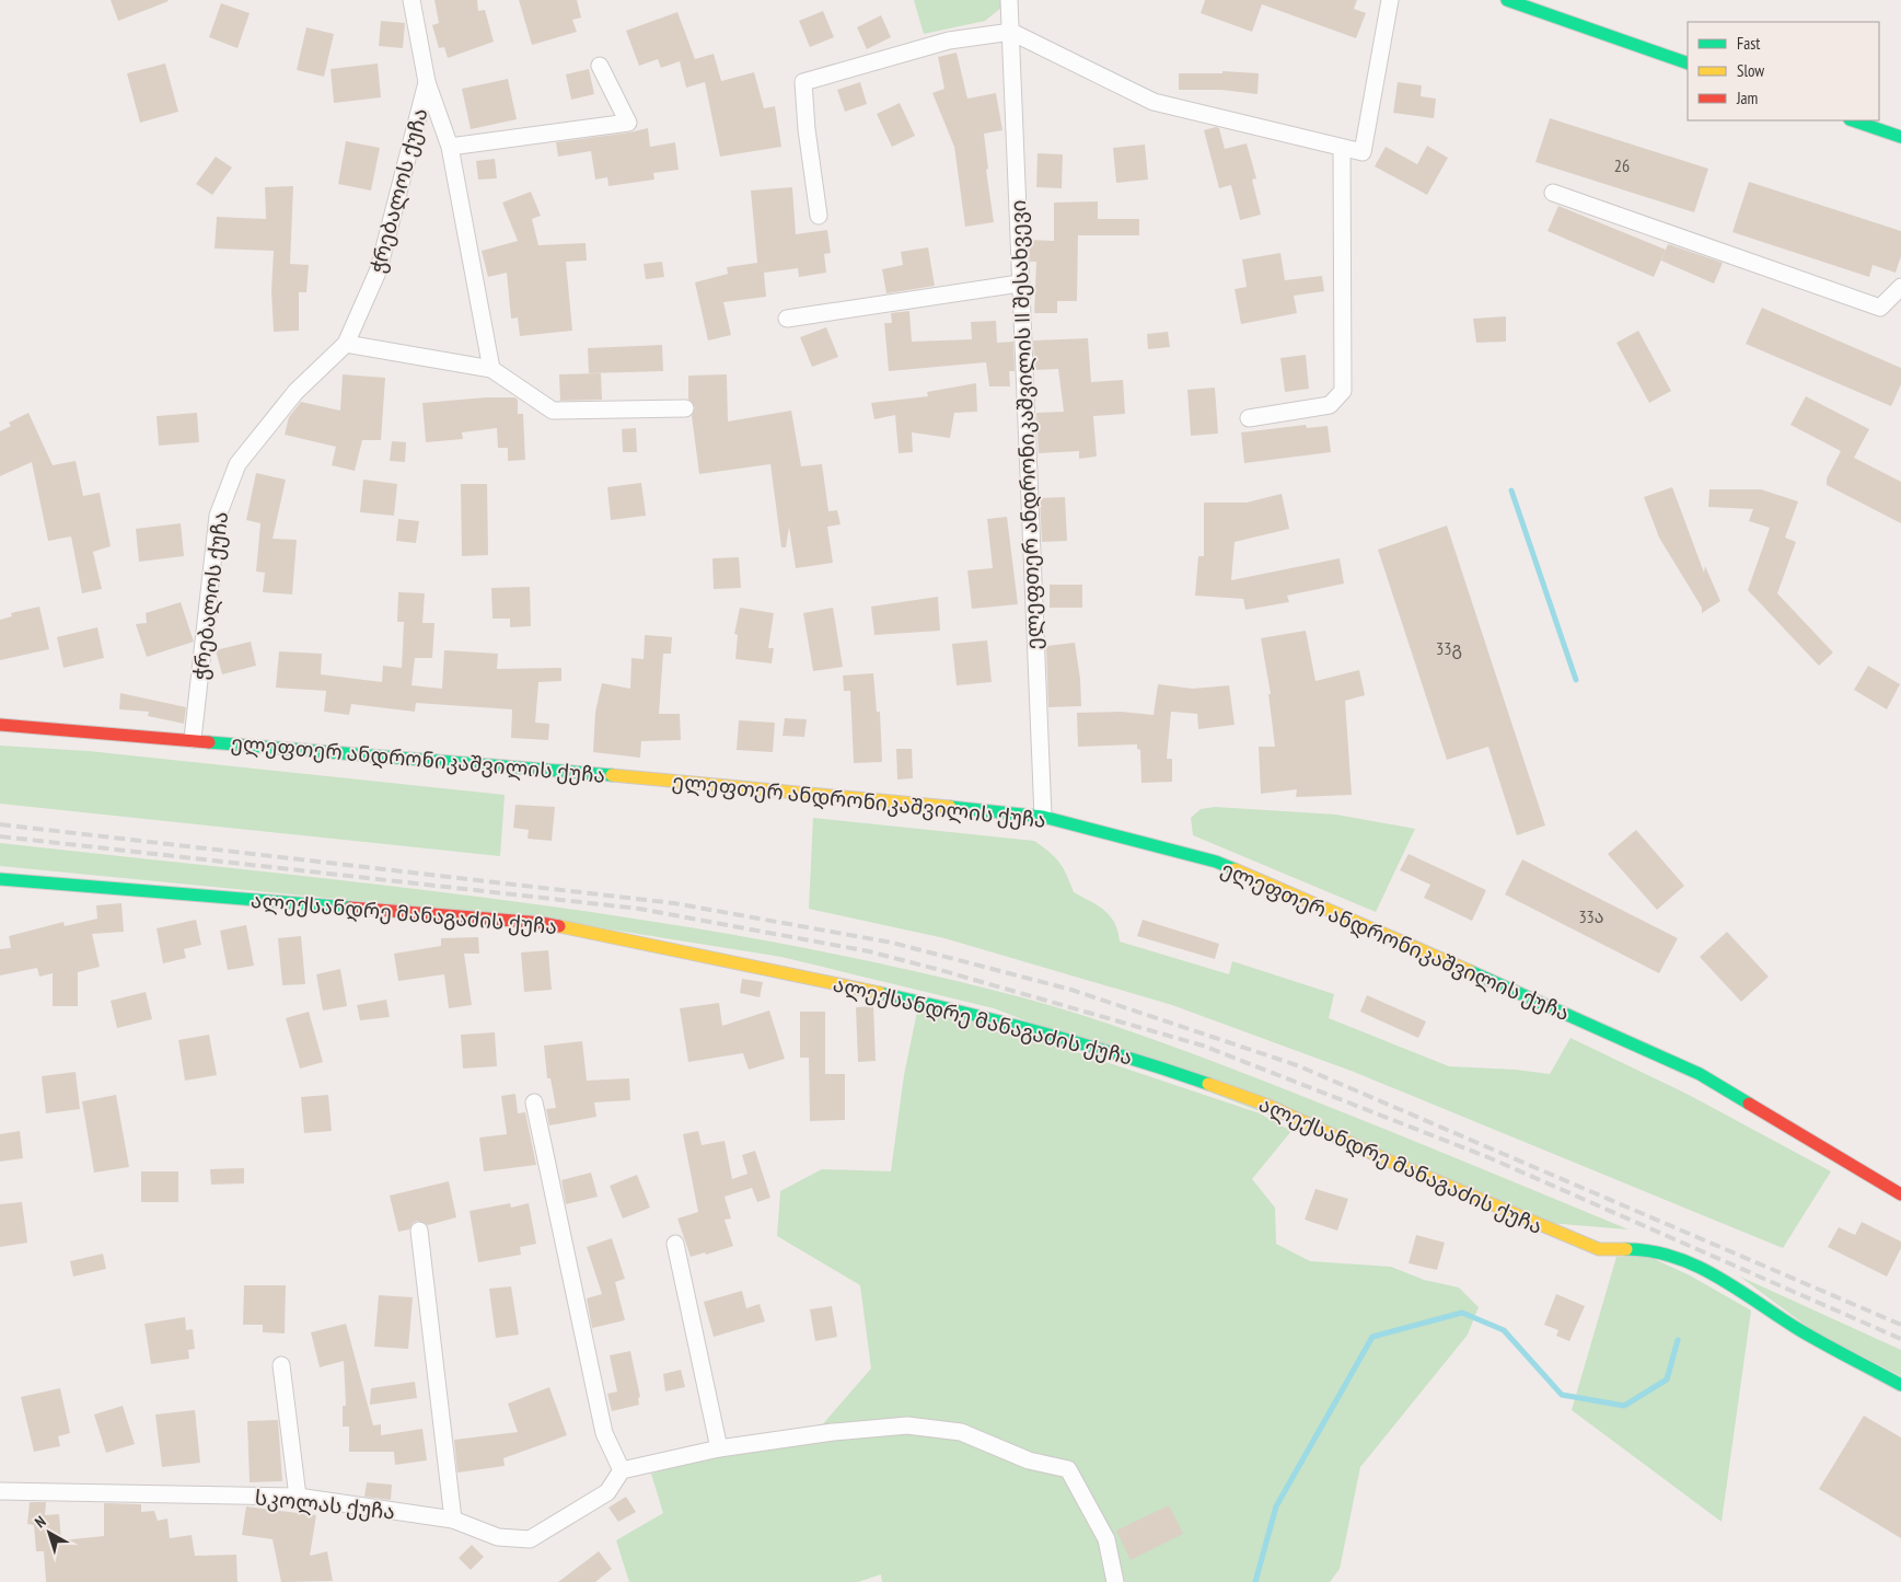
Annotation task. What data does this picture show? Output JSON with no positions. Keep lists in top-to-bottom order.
{
  "streets": {
    "street": [
      "ჭრებალოს ქუჩა",
      "ელეფთერ ანდრონიკაშვილის II შესახვევი",
      "ელეფთერ ანდრონიკაშვილის ქუჩა",
      "ალექსანდრე მანაგაძის ქუჩა",
      "სკოლას ქუჩა"
    ]
  },
  "crossings": [
    ["ჭრებალოს ქუჩა", "ელეფთერ ანდრონიკაშვილის ქუჩა"],
    ["ელეფთერ ანდრონიკაშვილის II შესახვევი", "ელეფთერ ანდრონიკაშვილის ქუჩა"]
  ],
  "house_numbers": ["26", "33გ", "33ა"],
  "legend": ["Fast", "Slow", "Jam"],
  "north": "top left"
}
